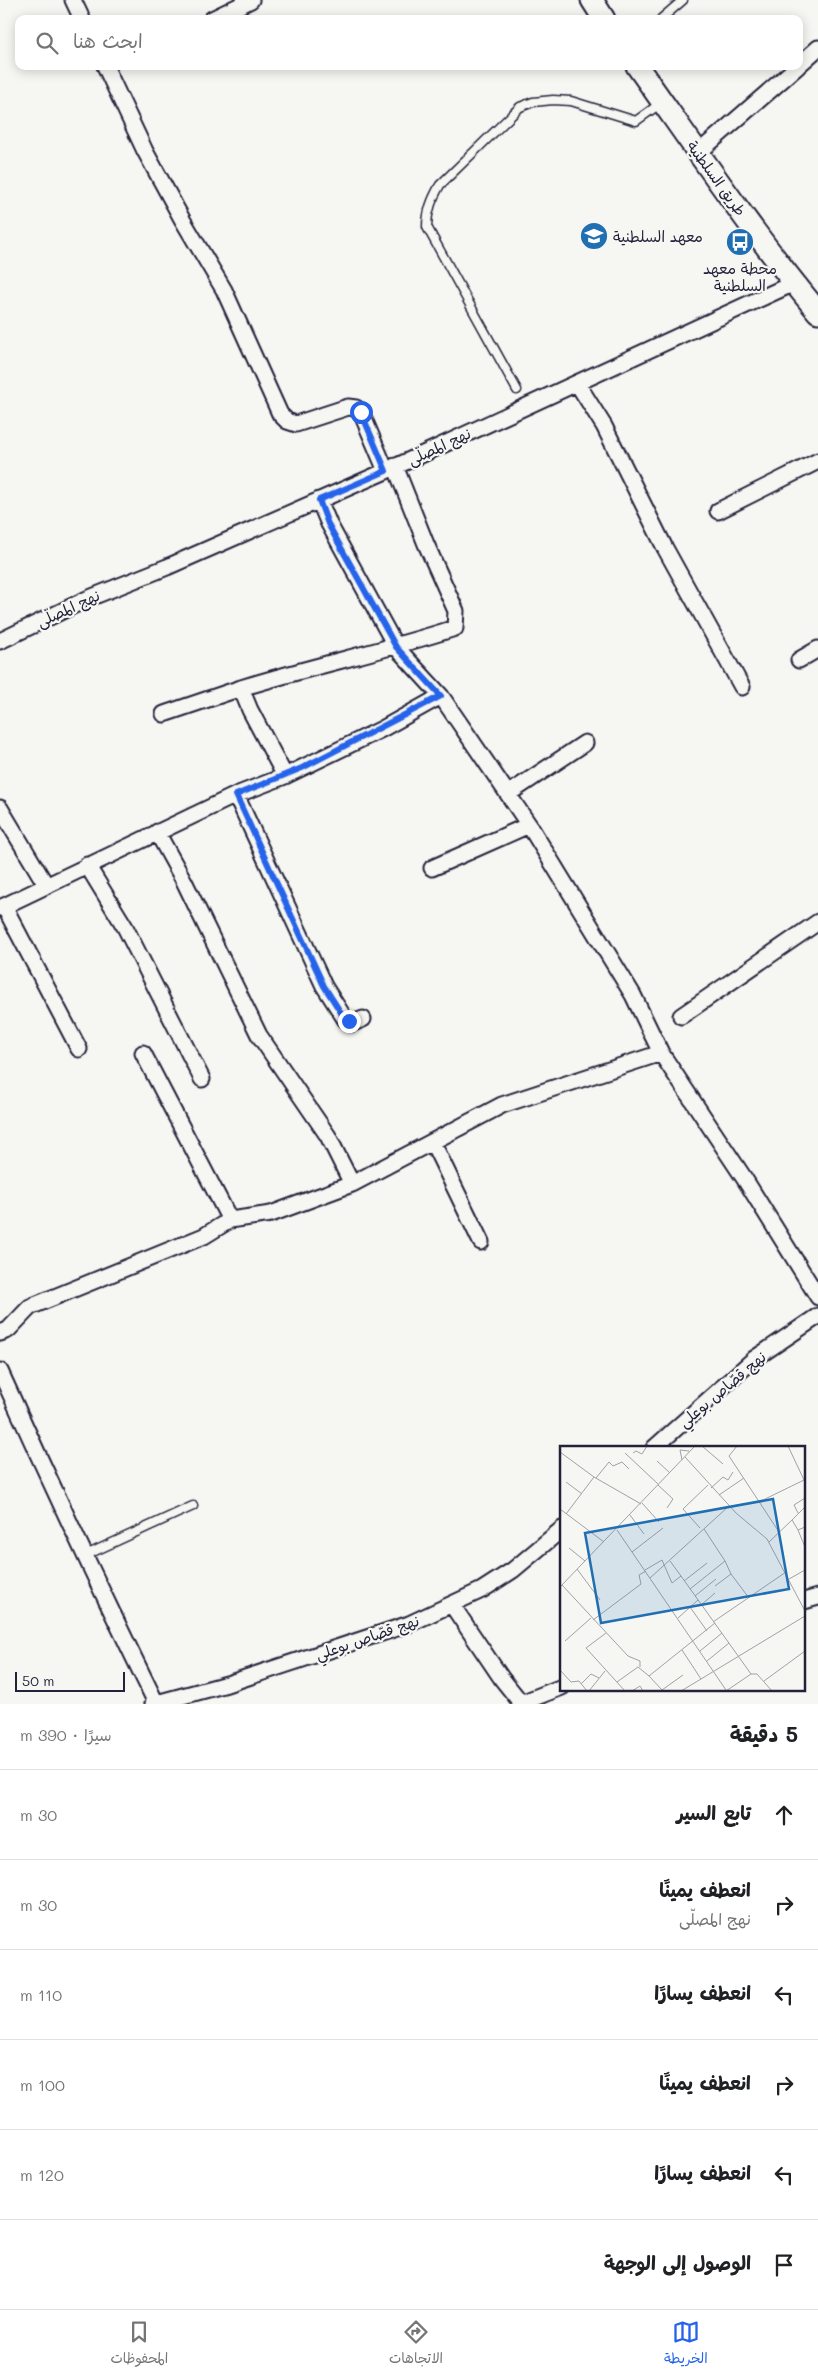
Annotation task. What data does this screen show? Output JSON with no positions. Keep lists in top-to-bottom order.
{
  "streets": {
    "main road": ["طريق السلطنية"],
    "street": ["نهج المصلّى", "نهج قصّاص بوعلي"]
  },
  "crossings": [
    ["طريق السلطنية", "نهج المصلّى"]
  ],
  "places": {
    "school or university": ["معهد السلطنية"],
    "bus stop": ["محطة معهد السلطنية"]
  },
  "scale_bar": "50 m",
  "page": {
    "search": "ابحث هنا",
    "scale": "50 m",
    "heading": ["5 دقيقة", "سيرًا · 390 m"],
    "list": [
      ["تابع السير", "30 m"],
      ["انعطف يمينًا", "نهج المصلّى", "30 m"],
      ["انعطف يسارًا", "110 m"],
      ["انعطف يمينًا", "100 m"],
      ["انعطف يسارًا", "120 m"],
      "الوصول إلى الوجهة"
    ],
    "nav": ["الخريطة", "الاتجاهات", "المحفوظات"]
  }
}
